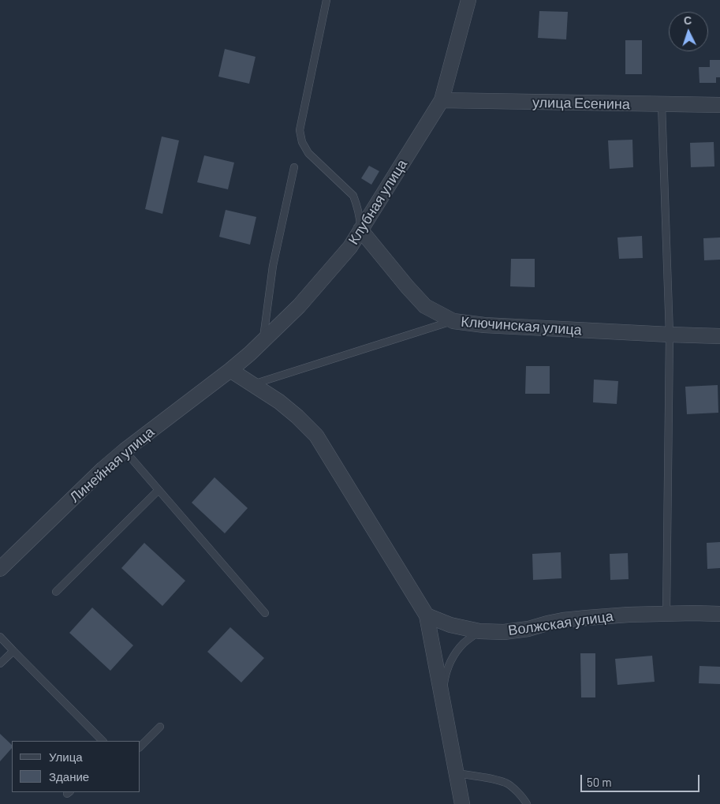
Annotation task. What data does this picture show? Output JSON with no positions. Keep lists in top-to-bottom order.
{
  "streets": {
    "street": [
      "улица Есенина",
      "Клубная улица",
      "Ключинская улица",
      "Линейная улица",
      "Волжская улица"
    ]
  },
  "crossings": [
    ["улица Есенина", "Клубная улица"],
    ["Клубная улица", "Ключинская улица"],
    ["Клубная улица", "Линейная улица"]
  ],
  "legend": ["Улица", "Здание"],
  "scale_bar": "50 m",
  "north": "top"
}
